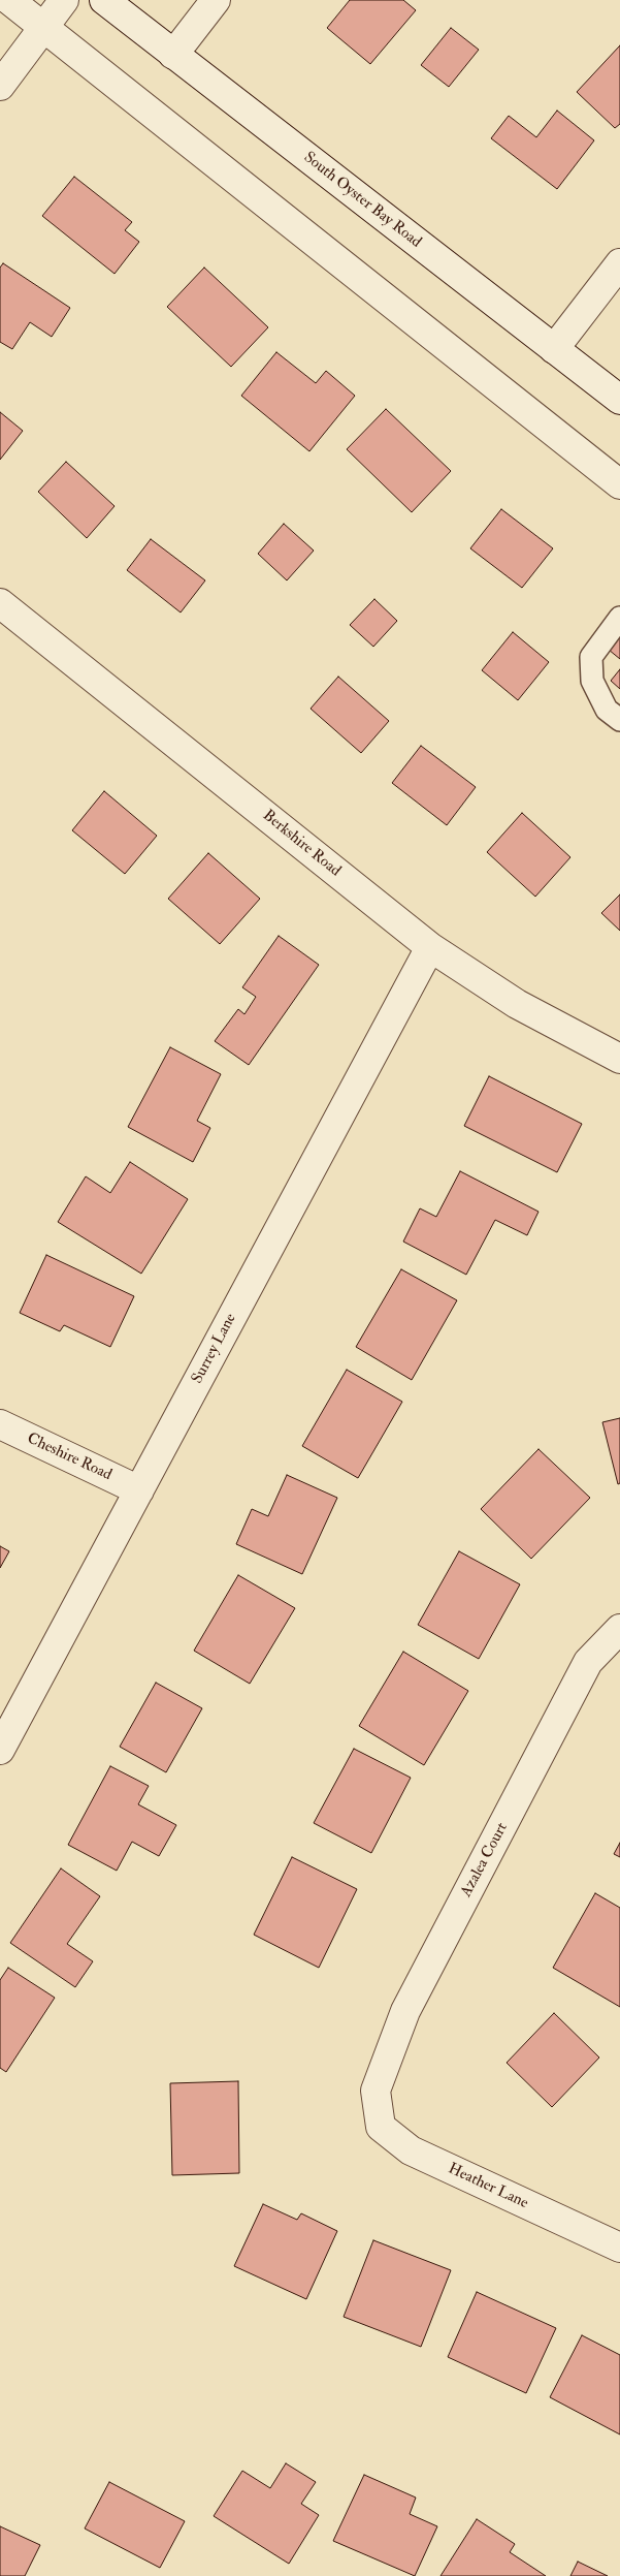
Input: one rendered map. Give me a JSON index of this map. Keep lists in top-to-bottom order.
{
  "streets": {
    "street": [
      "South Oyster Bay Road",
      "Berkshire Road",
      "Surrey Lane",
      "Cheshire Road",
      "Azalea Court",
      "Heather Lane"
    ]
  },
  "crossings": [
    ["Berkshire Road", "Surrey Lane"],
    ["Surrey Lane", "Cheshire Road"],
    ["Azalea Court", "Heather Lane"]
  ]
}
